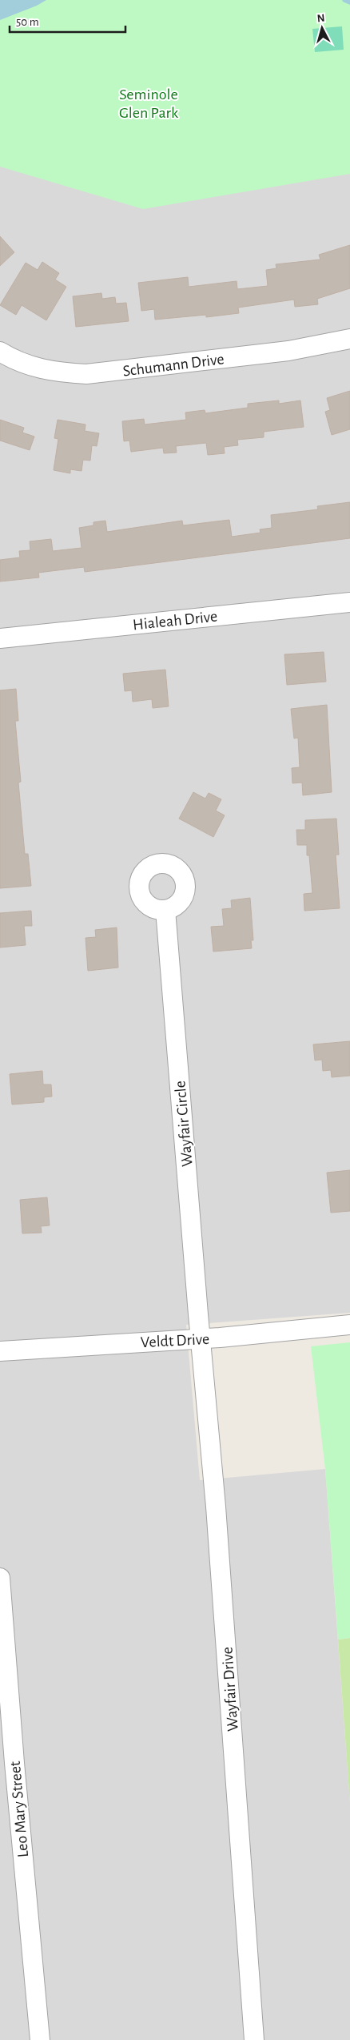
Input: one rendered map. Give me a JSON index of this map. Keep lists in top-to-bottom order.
{
  "streets": {
    "street": [
      "Schumann Drive",
      "Hialeah Drive",
      "Wayfair Circle",
      "Veldt Drive",
      "Wayfair Drive",
      "Leo Mary Street"
    ]
  },
  "crossings": [
    ["Wayfair Circle", "Veldt Drive"],
    ["Wayfair Circle", "Wayfair Drive"],
    ["Veldt Drive", "Wayfair Drive"]
  ],
  "parks": ["Seminole Glen Park"],
  "scale_bar": "50 m",
  "north": "top"
}
